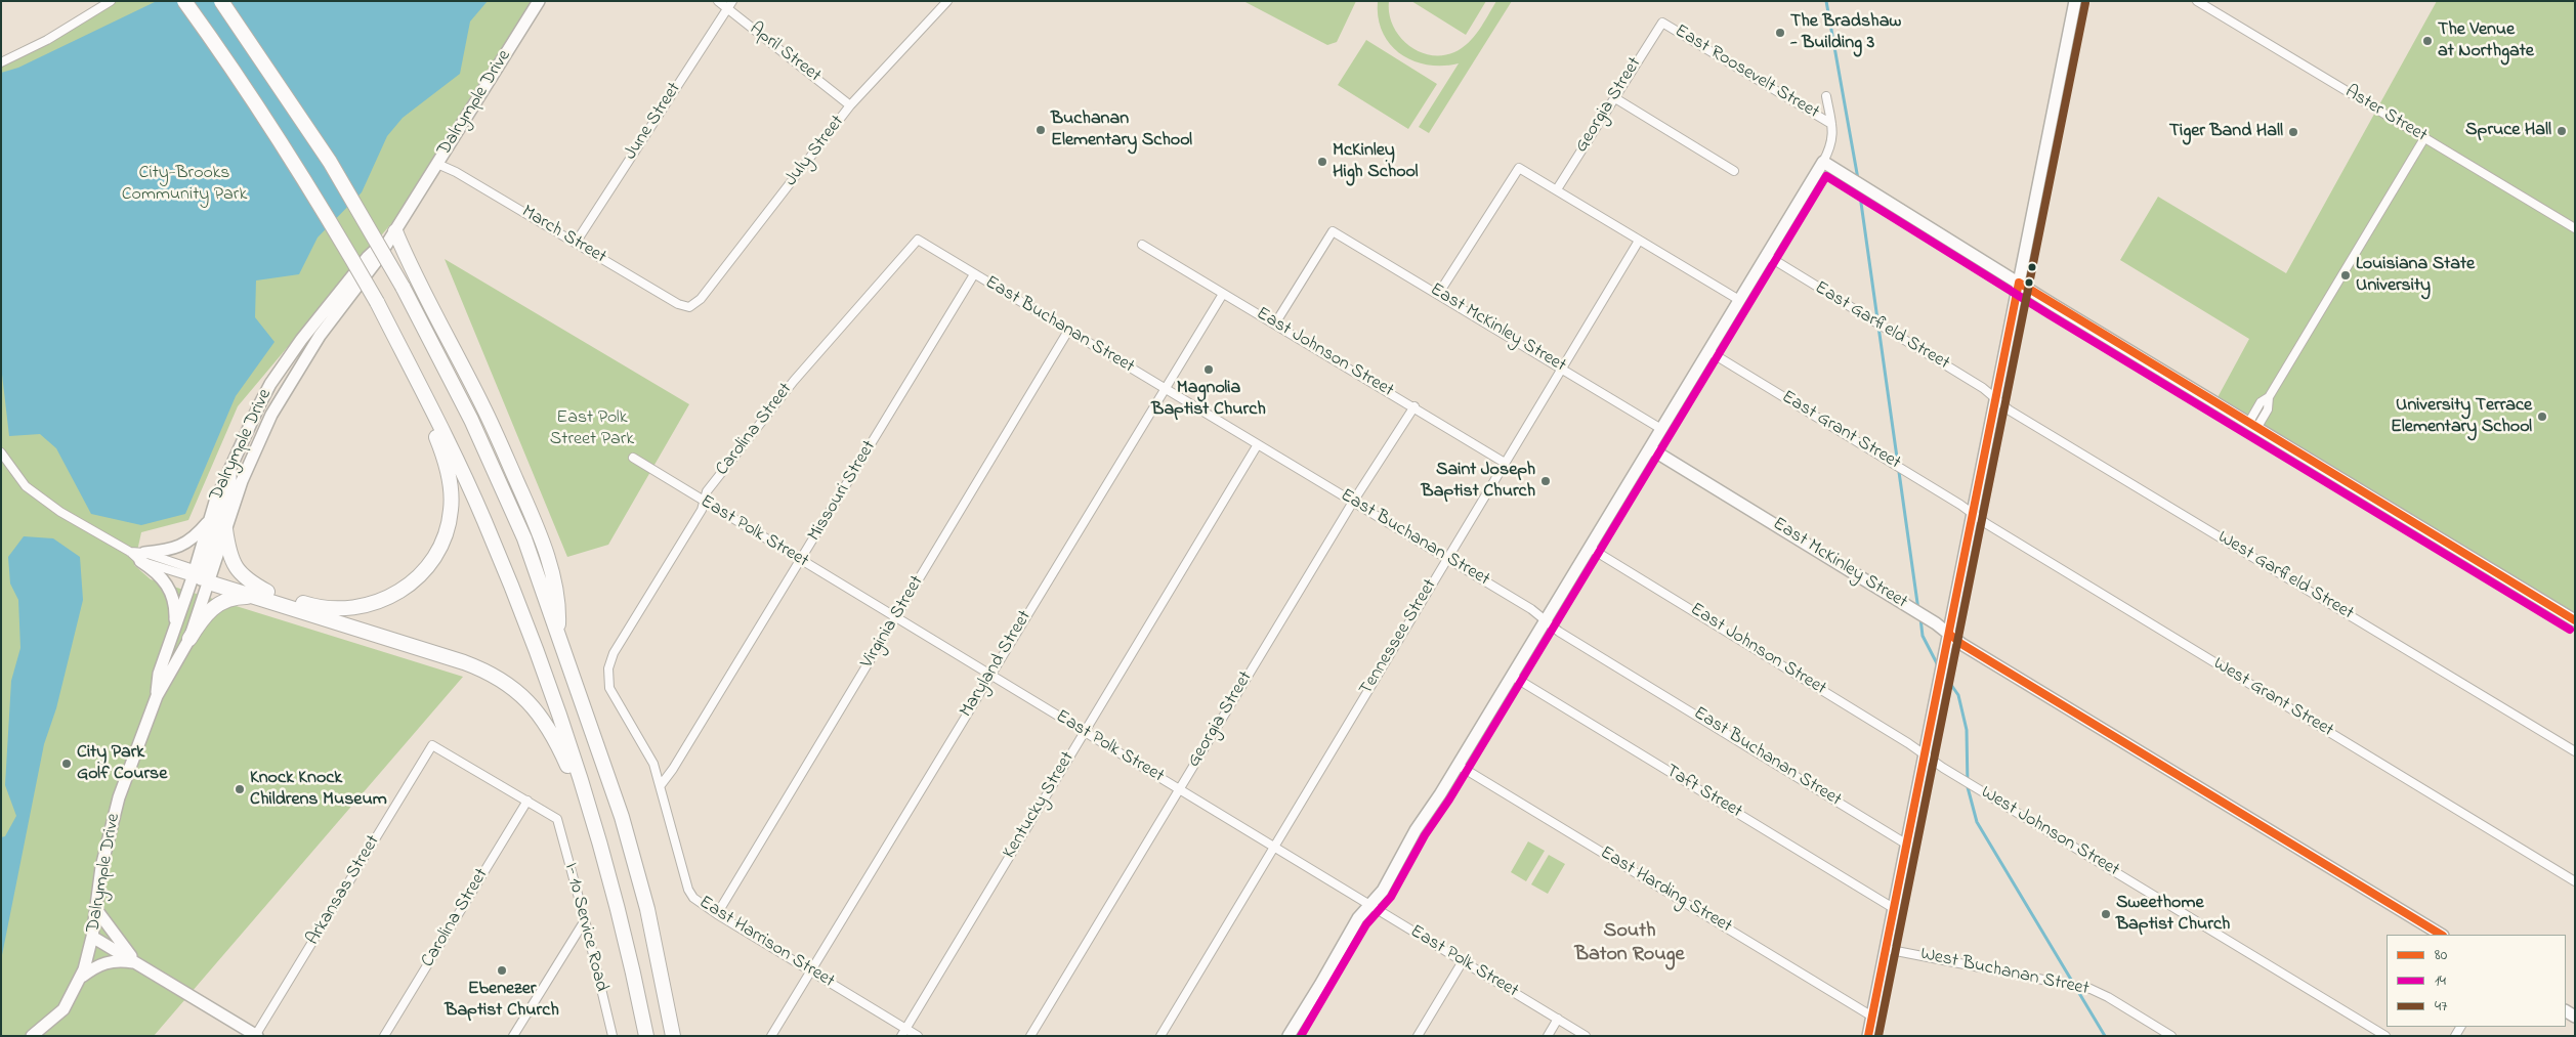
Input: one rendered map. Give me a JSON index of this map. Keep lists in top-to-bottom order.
{
  "streets": {
    "street": [
      "April Street",
      "East Roosevelt Street",
      "Dalrymple Drive",
      "Georgia Street",
      "Aster Street",
      "June Street",
      "July Street",
      "March Street",
      "East Buchanan Street",
      "East Garfield Street",
      "East McKinley Street",
      "East Johnson Street",
      "Carolina Street",
      "East Grant Street",
      "Missouri Street",
      "East Polk Street",
      "West Garfield Street",
      "Virginia Street",
      "Tennessee Street",
      "Maryland Street",
      "West Grant Street",
      "Taft Street",
      "Kentucky Street",
      "West Johnson Street",
      "Arkansas Street",
      "East Harding Street",
      "I- 10 Service Road",
      "East Harrison Street",
      "West Buchanan Street"
    ]
  },
  "crossings": [
    ["April Street", "June Street"],
    ["April Street", "July Street"],
    ["East Roosevelt Street", "Georgia Street"],
    ["Dalrymple Drive", "March Street"],
    ["Georgia Street", "East Buchanan Street"],
    ["Georgia Street", "East Johnson Street"],
    ["Georgia Street", "East Polk Street"],
    ["June Street", "March Street"],
    ["July Street", "March Street"],
    ["East Buchanan Street", "Carolina Street"],
    ["East Buchanan Street", "Missouri Street"],
    ["East Buchanan Street", "Virginia Street"],
    ["East Buchanan Street", "Tennessee Street"],
    ["East Buchanan Street", "Maryland Street"],
    ["East Buchanan Street", "Kentucky Street"],
    ["East Garfield Street", "West Garfield Street"],
    ["East McKinley Street", "East Johnson Street"],
    ["East McKinley Street", "Tennessee Street"],
    ["East Johnson Street", "Tennessee Street"],
    ["East Johnson Street", "Maryland Street"],
    ["East Johnson Street", "West Johnson Street"],
    ["Carolina Street", "East Polk Street"],
    ["Carolina Street", "Arkansas Street"],
    ["Carolina Street", "I- 10 Service Road"],
    ["Carolina Street", "East Harrison Street"],
    ["East Grant Street", "West Grant Street"],
    ["Missouri Street", "East Polk Street"],
    ["Missouri Street", "East Harrison Street"],
    ["East Polk Street", "Virginia Street"],
    ["East Polk Street", "Tennessee Street"],
    ["East Polk Street", "Maryland Street"],
    ["East Polk Street", "Kentucky Street"],
    ["Virginia Street", "East Harrison Street"],
    ["Maryland Street", "East Harrison Street"],
    ["Kentucky Street", "East Harrison Street"],
    ["Arkansas Street", "I- 10 Service Road"]
  ],
  "districts": ["South Baton Rouge"],
  "parks": ["City-Brooks Community Park", "East Polk Street Park"],
  "places": [
    "The Bradshaw - Building 3",
    "The Venue at Northgate",
    "Buchanan Elementary School",
    "Spruce Hall",
    "Tiger Band Hall",
    "McKinley High School",
    "Louisiana State University",
    "Magnolia Baptist Church",
    "University Terrace Elementary School",
    "Saint Joseph Baptist Church",
    "City Park Golf Course",
    "Knock Knock Childrens Museum",
    "Sweethome Baptist Church",
    "Ebenezer Baptist Church"
  ],
  "lines": ["transit line 47", "transit line 14", "transit line 80"],
  "legend": ["80", "14", "47"]
}
